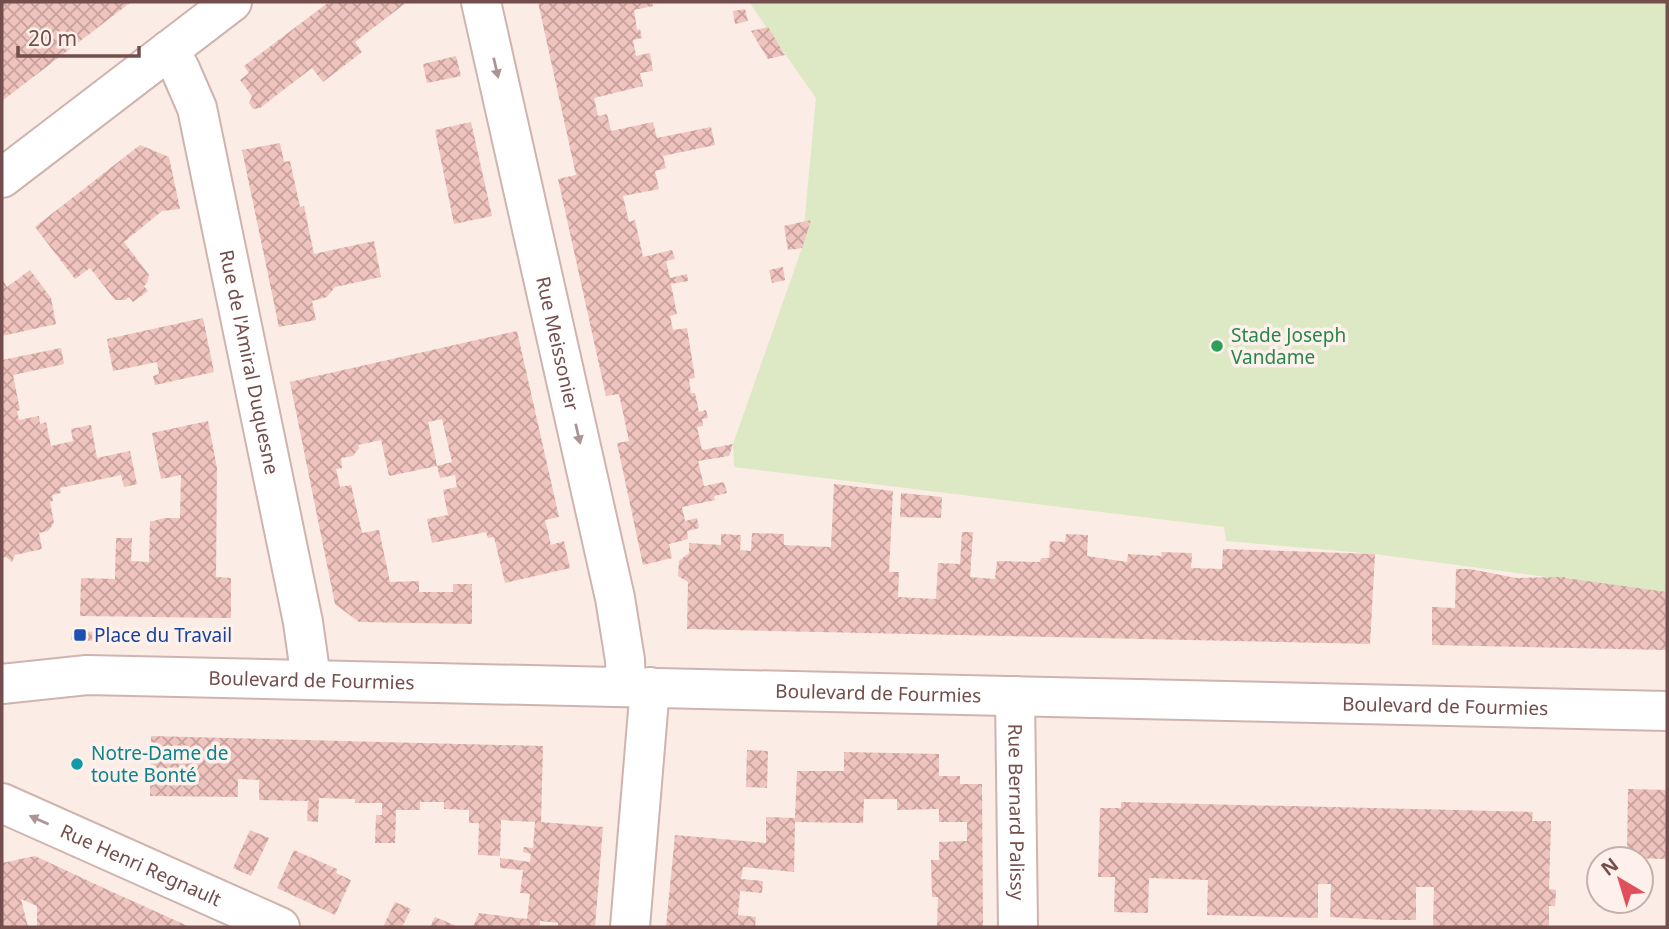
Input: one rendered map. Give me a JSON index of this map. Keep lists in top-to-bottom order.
{
  "streets": {
    "street": [
      "Rue Meissonier",
      "Rue de l'Amiral Duquesne",
      "Boulevard de Fourmies",
      "Rue Bernard Palissy",
      "Rue Henri Regnault"
    ]
  },
  "crossings": [
    ["Rue Meissonier", "Boulevard de Fourmies"],
    ["Rue de l'Amiral Duquesne", "Boulevard de Fourmies"],
    ["Boulevard de Fourmies", "Rue Bernard Palissy"]
  ],
  "one_way": ["Rue Meissonier", "Rue Henri Regnault"],
  "places": {
    "other": ["Stade Joseph Vandame", "Notre-Dame de toute Bonté"],
    "transit": ["Place du Travail"]
  },
  "scale_bar": "20 m",
  "north": "top left"
}
